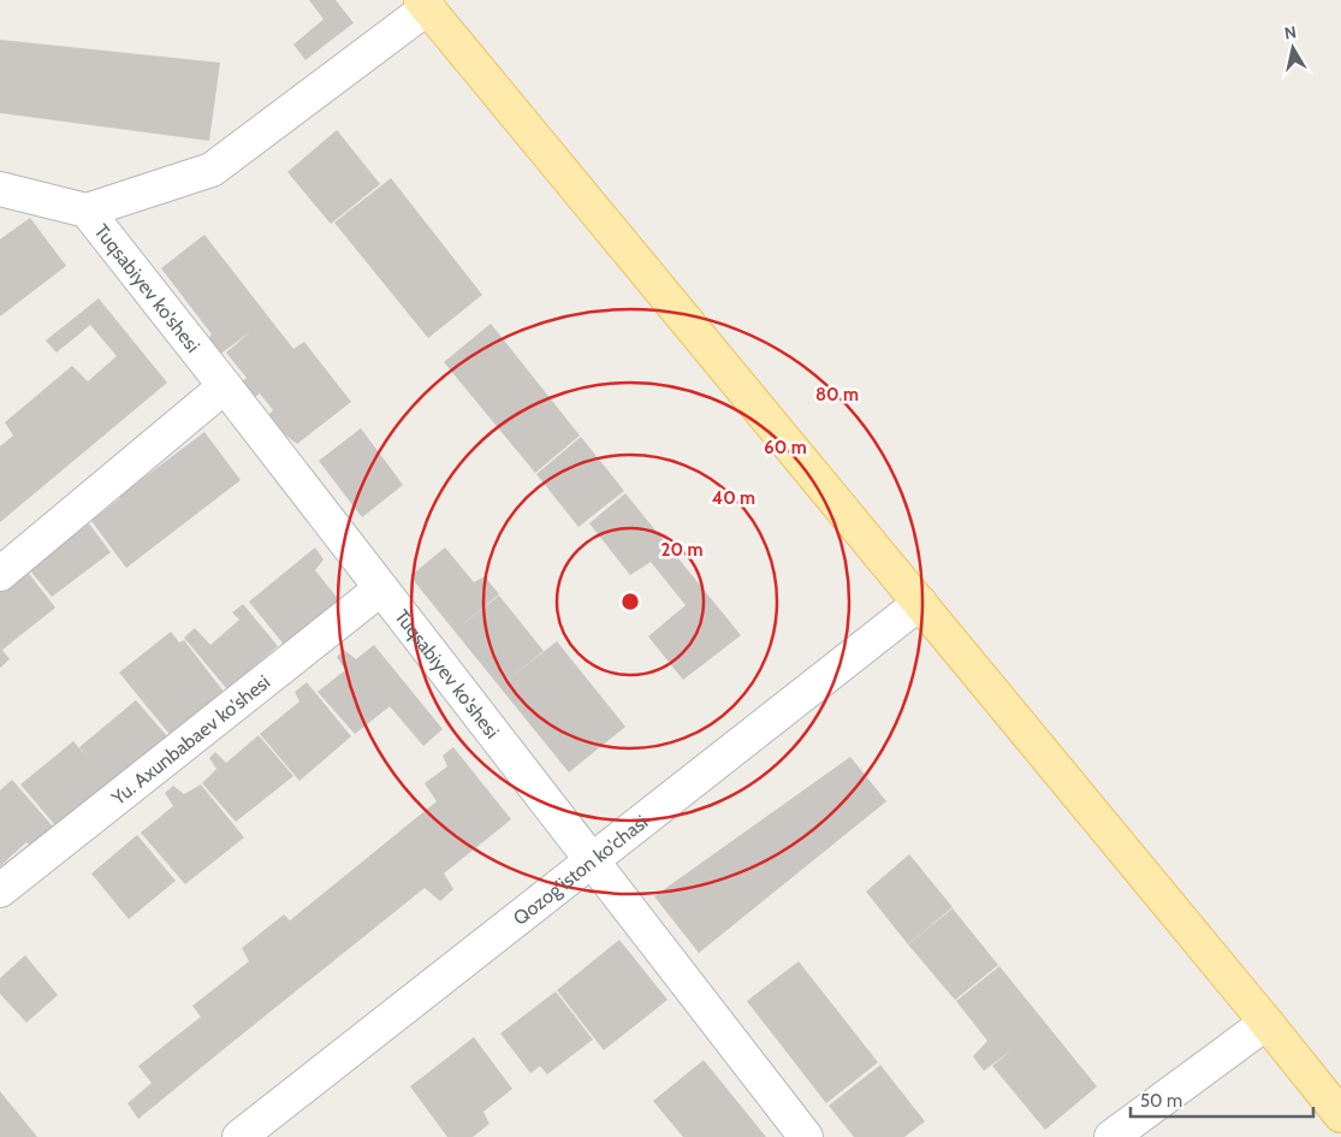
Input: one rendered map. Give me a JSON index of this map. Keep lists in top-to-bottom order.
{
  "streets": {
    "street": ["Tuqsabiyev ko'shesi", "Yu. Axunbabaev ko'shesi", "Qozog'iston ko'chasi"]
  },
  "crossings": [
    ["Tuqsabiyev ko'shesi", "Yu. Axunbabaev ko'shesi"],
    ["Tuqsabiyev ko'shesi", "Qozog'iston ko'chasi"]
  ],
  "scale_bar": "50 m",
  "north": "top",
  "rings": [
    "80 m",
    "60 m",
    "40 m",
    "20 m"
  ]
}
